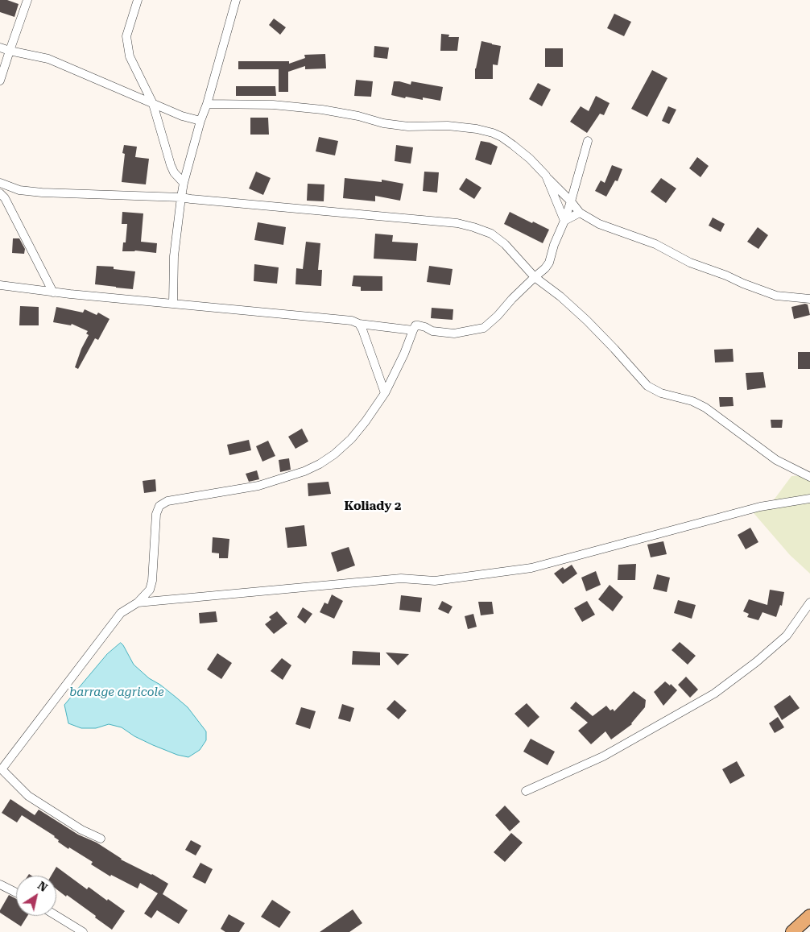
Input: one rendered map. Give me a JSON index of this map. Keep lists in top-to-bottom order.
{
  "districts": ["Koliady 2"],
  "water": ["barrage agricole"],
  "north": "top right"
}
